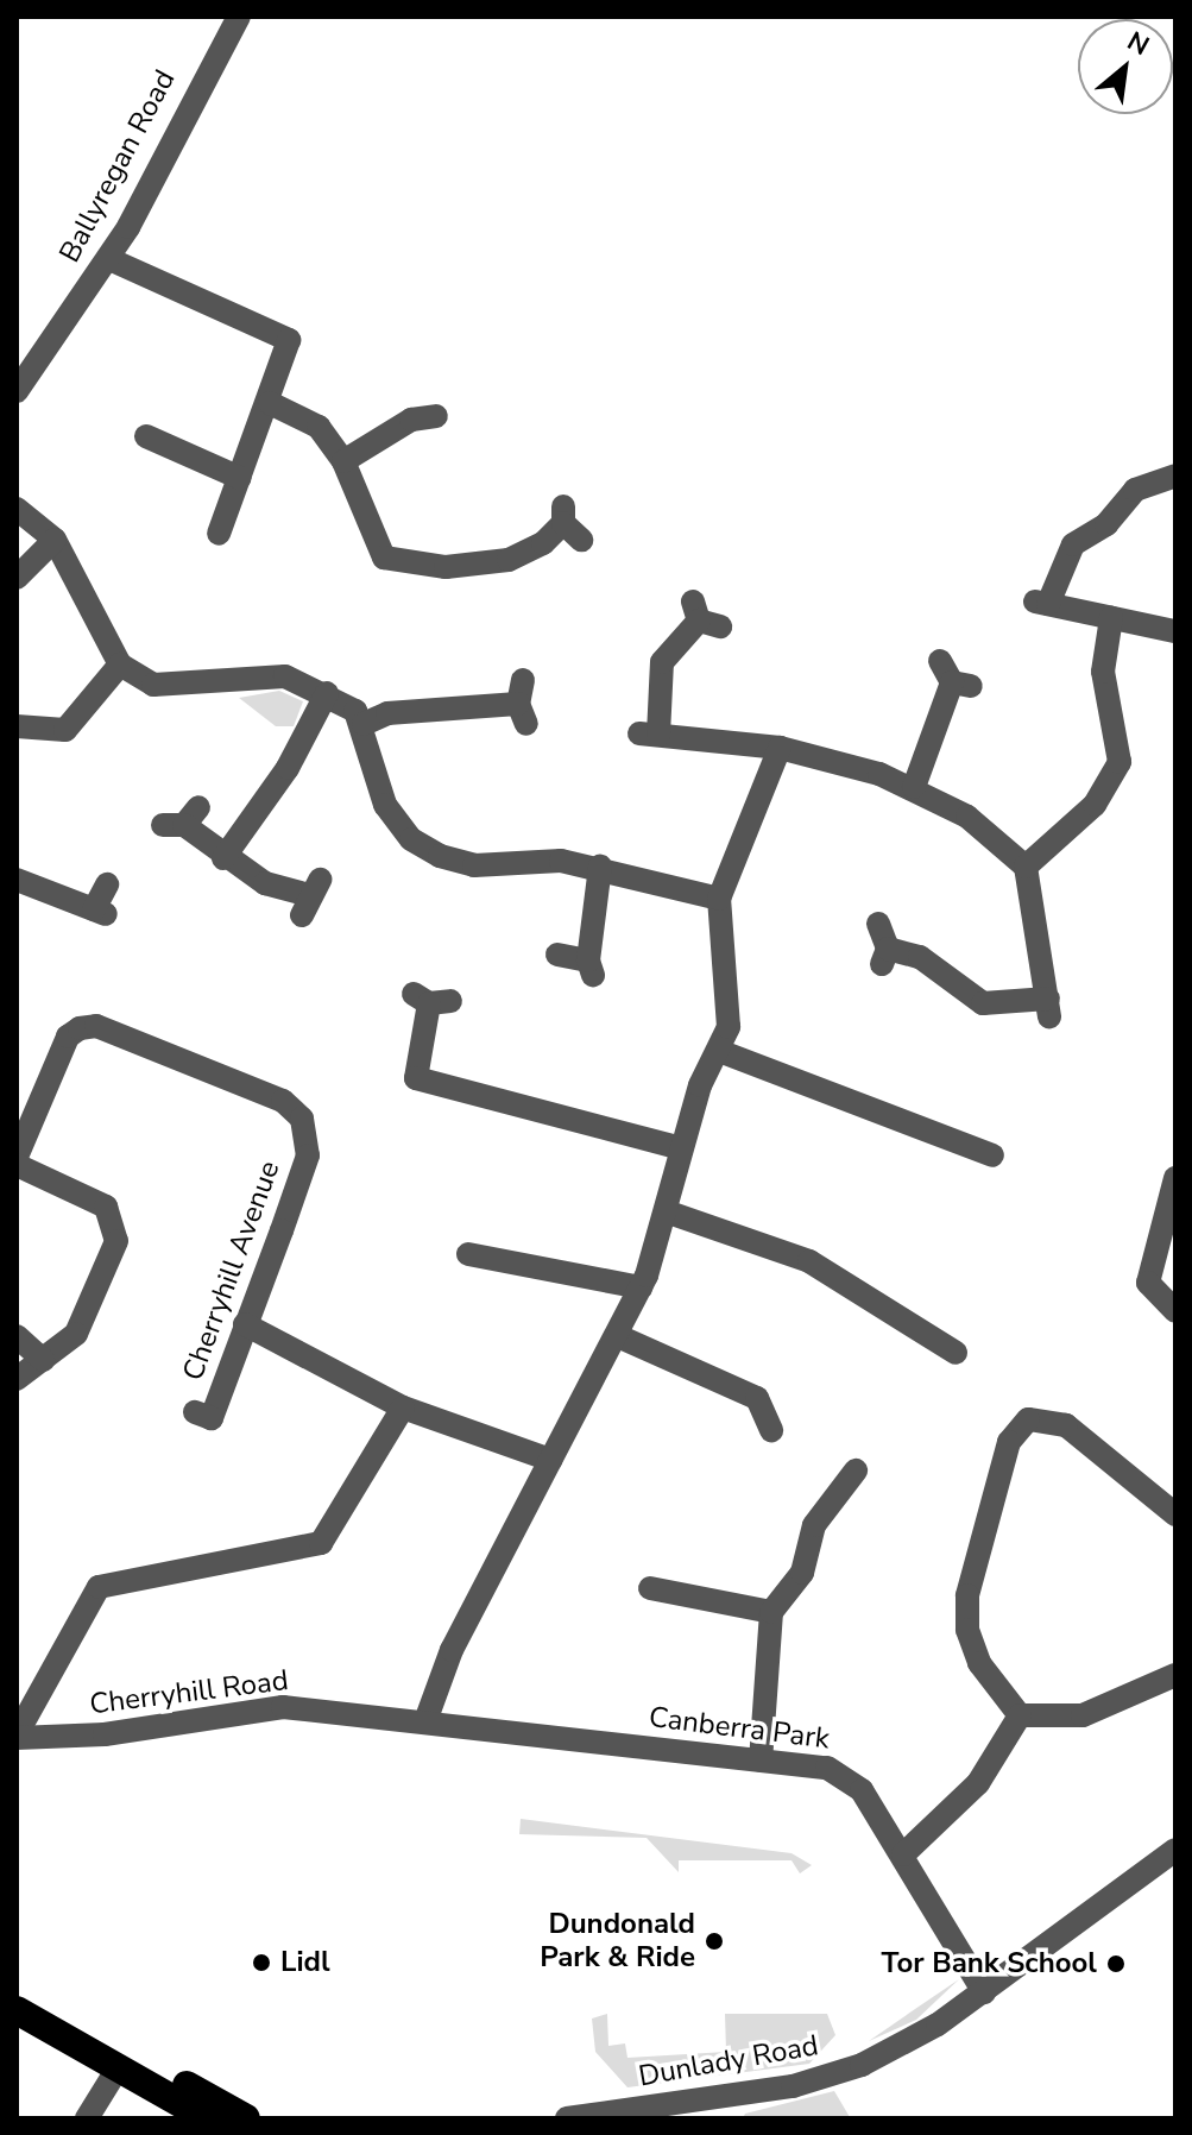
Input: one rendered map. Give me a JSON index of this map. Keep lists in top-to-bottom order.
{
  "streets": {
    "street": [
      "Ballyregan Road",
      "Cherryhill Avenue",
      "Cherryhill Road",
      "Canberra Park",
      "Dunlady Road"
    ]
  },
  "crossings": [
    ["Cherryhill Road", "Canberra Park"],
    ["Canberra Park", "Dunlady Road"]
  ],
  "places": ["Dundonald Park & Ride", "Lidl", "Tor Bank School"],
  "north": "top right"
}
